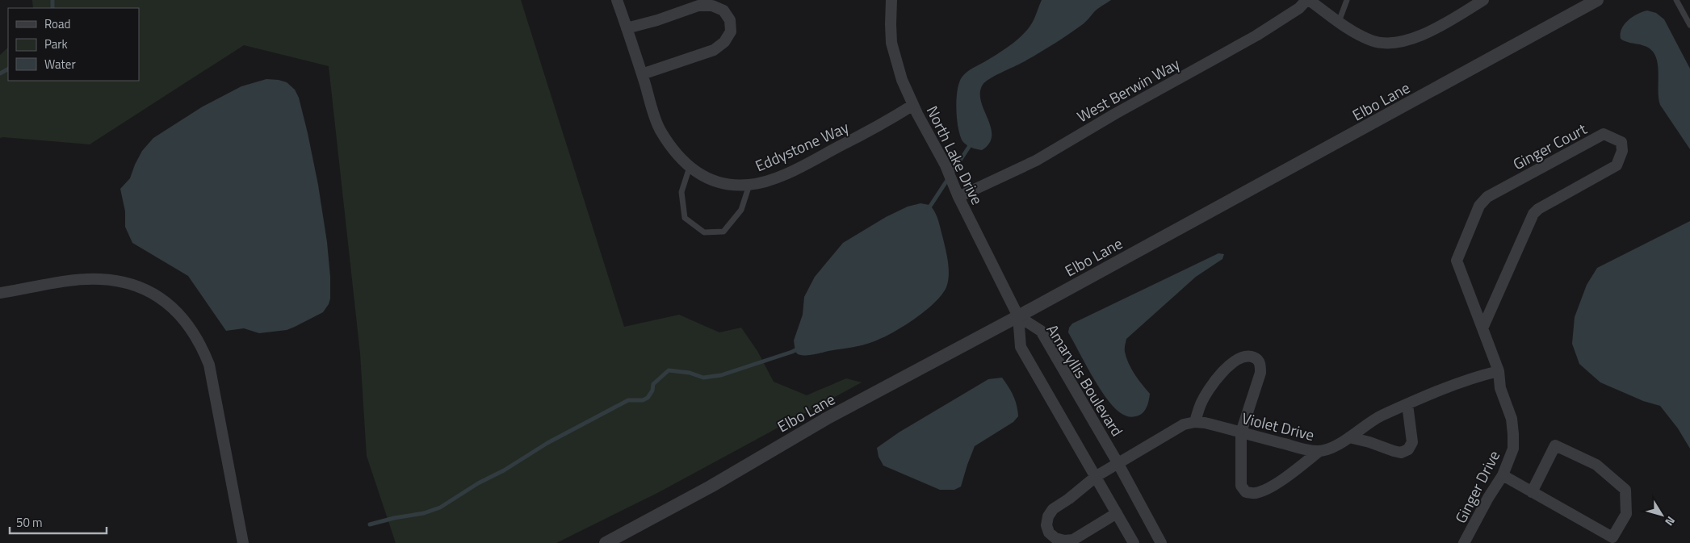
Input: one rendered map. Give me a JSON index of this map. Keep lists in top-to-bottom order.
{
  "streets": {
    "street": [
      "West Berwin Way",
      "Elbo Lane",
      "Eddystone Way",
      "Ginger Court",
      "North Lake Drive",
      "Amaryllis Boulevard",
      "Violet Drive",
      "Ginger Drive"
    ]
  },
  "crossings": [
    ["West Berwin Way", "North Lake Drive"],
    ["Elbo Lane", "North Lake Drive"],
    ["Elbo Lane", "Amaryllis Boulevard"],
    ["Eddystone Way", "North Lake Drive"],
    ["Ginger Court", "Violet Drive"],
    ["Ginger Court", "Ginger Drive"],
    ["North Lake Drive", "Amaryllis Boulevard"],
    ["Violet Drive", "Ginger Drive"]
  ],
  "legend": ["Road", "Park", "Water"],
  "scale_bar": "50 m",
  "north": "bottom right"
}
